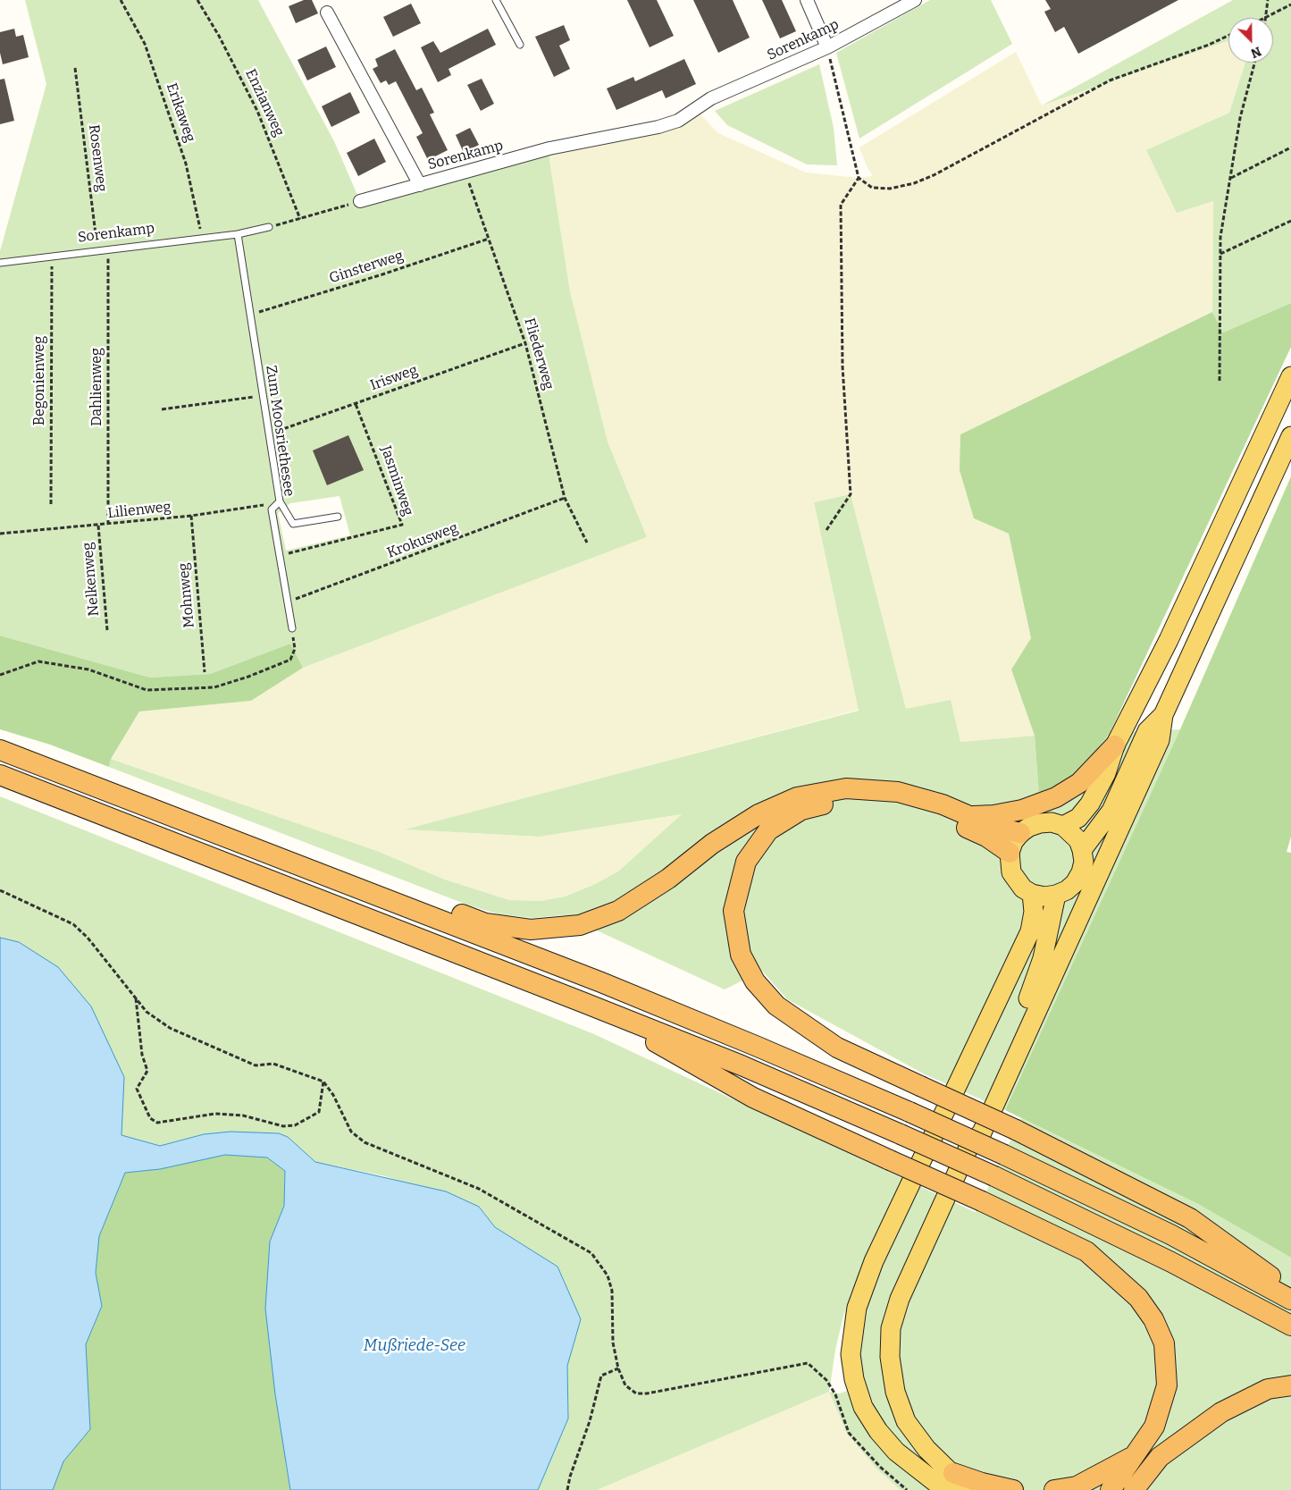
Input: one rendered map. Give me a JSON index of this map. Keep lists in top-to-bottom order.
{
  "streets": {
    "street": ["Sorenkamp"],
    "lane": ["Zum Moosriethesee"],
    "path": [
      "Enzianweg",
      "Erikaweg",
      "Rosenweg",
      "Ginsterweg",
      "Fliederweg",
      "Irisweg",
      "Begonienweg",
      "Dahlienweg",
      "Jasminweg",
      "Lilienweg",
      "Krokusweg",
      "Nelkenweg",
      "Mohnweg"
    ]
  },
  "crossings": [
    ["Sorenkamp", "Erikaweg"],
    ["Sorenkamp", "Rosenweg"],
    ["Sorenkamp", "Fliederweg"],
    ["Sorenkamp", "Begonienweg"],
    ["Sorenkamp", "Dahlienweg"],
    ["Sorenkamp", "Zum Moosriethesee"],
    ["Ginsterweg", "Fliederweg"],
    ["Ginsterweg", "Zum Moosriethesee"],
    ["Fliederweg", "Irisweg"],
    ["Fliederweg", "Krokusweg"],
    ["Irisweg", "Zum Moosriethesee"],
    ["Irisweg", "Jasminweg"],
    ["Dahlienweg", "Lilienweg"],
    ["Zum Moosriethesee", "Jasminweg"],
    ["Zum Moosriethesee", "Lilienweg"],
    ["Zum Moosriethesee", "Krokusweg"],
    ["Lilienweg", "Nelkenweg"],
    ["Lilienweg", "Mohnweg"]
  ],
  "water": ["Mußriede-See"],
  "north": "bottom right"
}
